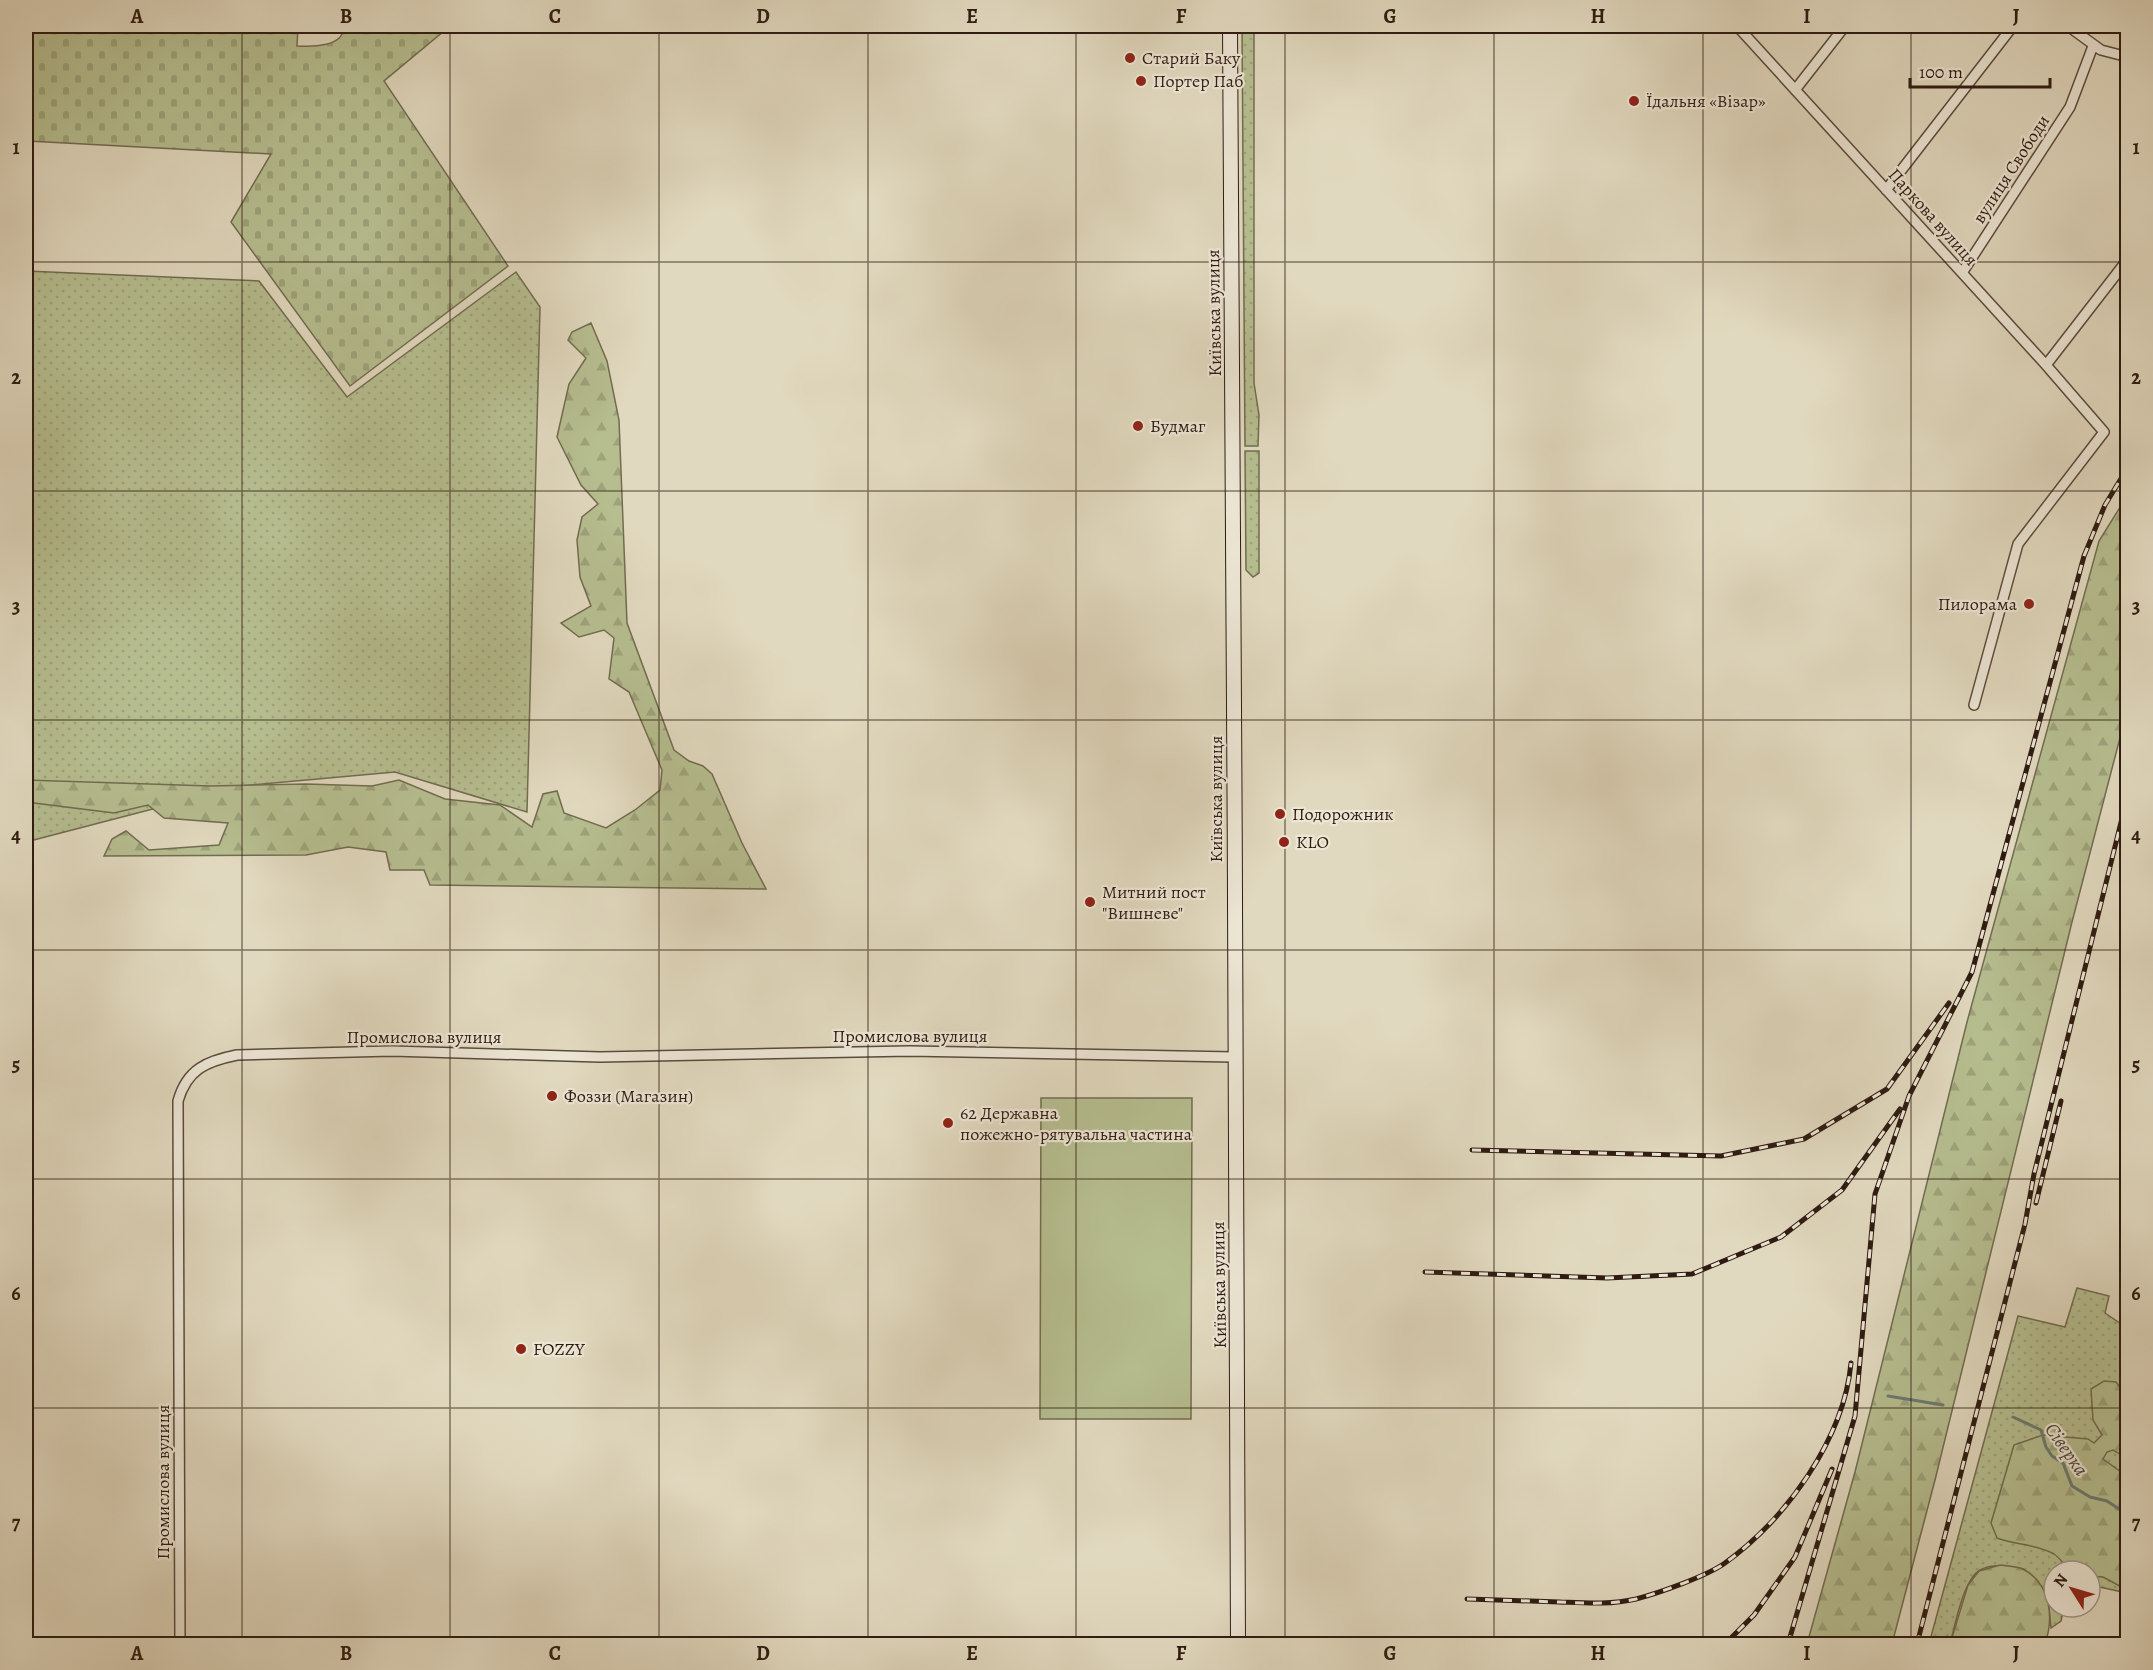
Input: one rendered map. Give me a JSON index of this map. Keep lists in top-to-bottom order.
{
  "streets": {
    "main road": ["Київська вулиця"],
    "street": ["вулиця Свободи", "Паркова вулиця", "Промислова вулиця"]
  },
  "crossings": [
    ["вулиця Свободи", "Паркова вулиця"],
    ["Київська вулиця", "Промислова вулиця"]
  ],
  "water": ["Сіверка"],
  "places": [
    "Старий Баку",
    "Портер Паб",
    "Їдальня «Візар»",
    "Будмаг",
    "Пилорама",
    "Подорожник",
    "KLO",
    "Митний пост \"Вишневе\"",
    "Фоззи (Магазин)",
    "62 Державна пожежно-рятувальна частина",
    "FOZZY"
  ],
  "scale_bar": "100 m",
  "north": "top left",
  "grid": {
    "columns": [
      "A",
      "B",
      "C",
      "D",
      "E",
      "F",
      "G",
      "H",
      "I",
      "J"
    ],
    "rows": [
      "1",
      "2",
      "3",
      "4",
      "5",
      "6",
      "7"
    ]
  }
}
